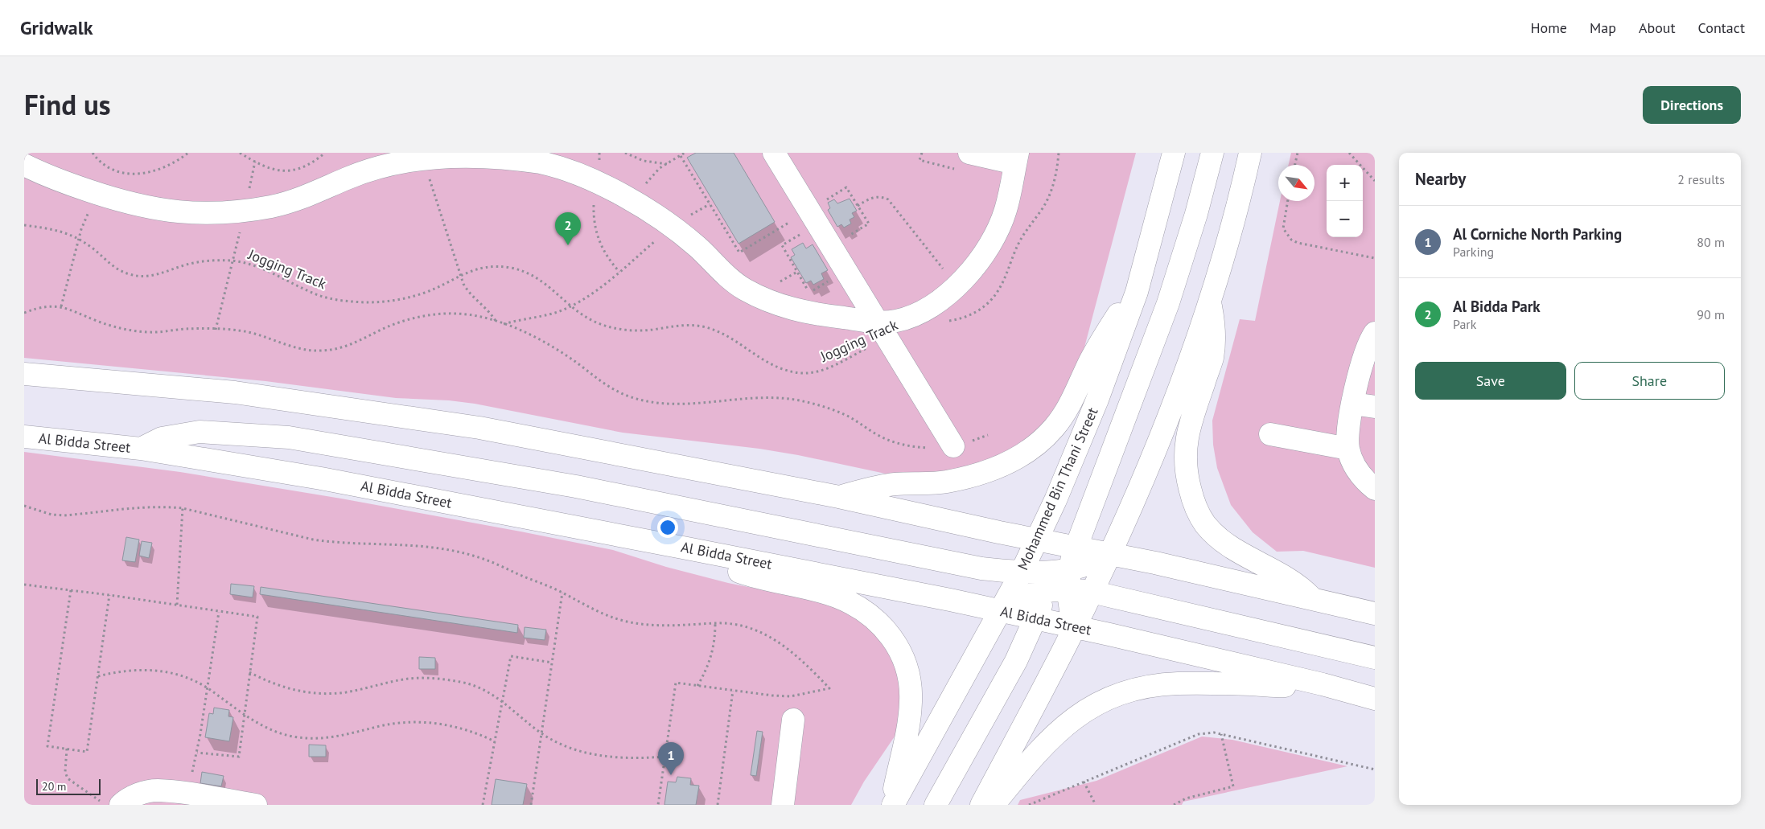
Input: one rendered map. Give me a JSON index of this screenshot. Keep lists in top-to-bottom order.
{
  "streets": {
    "main road": ["Al Bidda Street", "Mohammed Bin Thani Street"],
    "path": ["Jogging Track"]
  },
  "crossings": [
    ["Al Bidda Street", "Mohammed Bin Thani Street"]
  ],
  "scale_bar": "20 m",
  "north": "bottom right",
  "page": {
    "header": "Gridwalk",
    "nav": [
      "Home",
      "Map",
      "About",
      "Contact"
    ],
    "title": "Find us",
    "buttons": [
      "Directions",
      ["Save", "Share"]
    ],
    "heading": ["Nearby", "2 results"],
    "map_buttons": ["+", "−"],
    "list": [
      {
        "mark": "1",
        "name": "Al Corniche North Parking",
        "note": "Parking",
        "value": "80 m"
      },
      {
        "mark": "2",
        "name": "Al Bidda Park",
        "note": "Park",
        "value": "90 m"
      }
    ],
    "pins": ["2", "1"],
    "scale": "20 m"
  }
}
